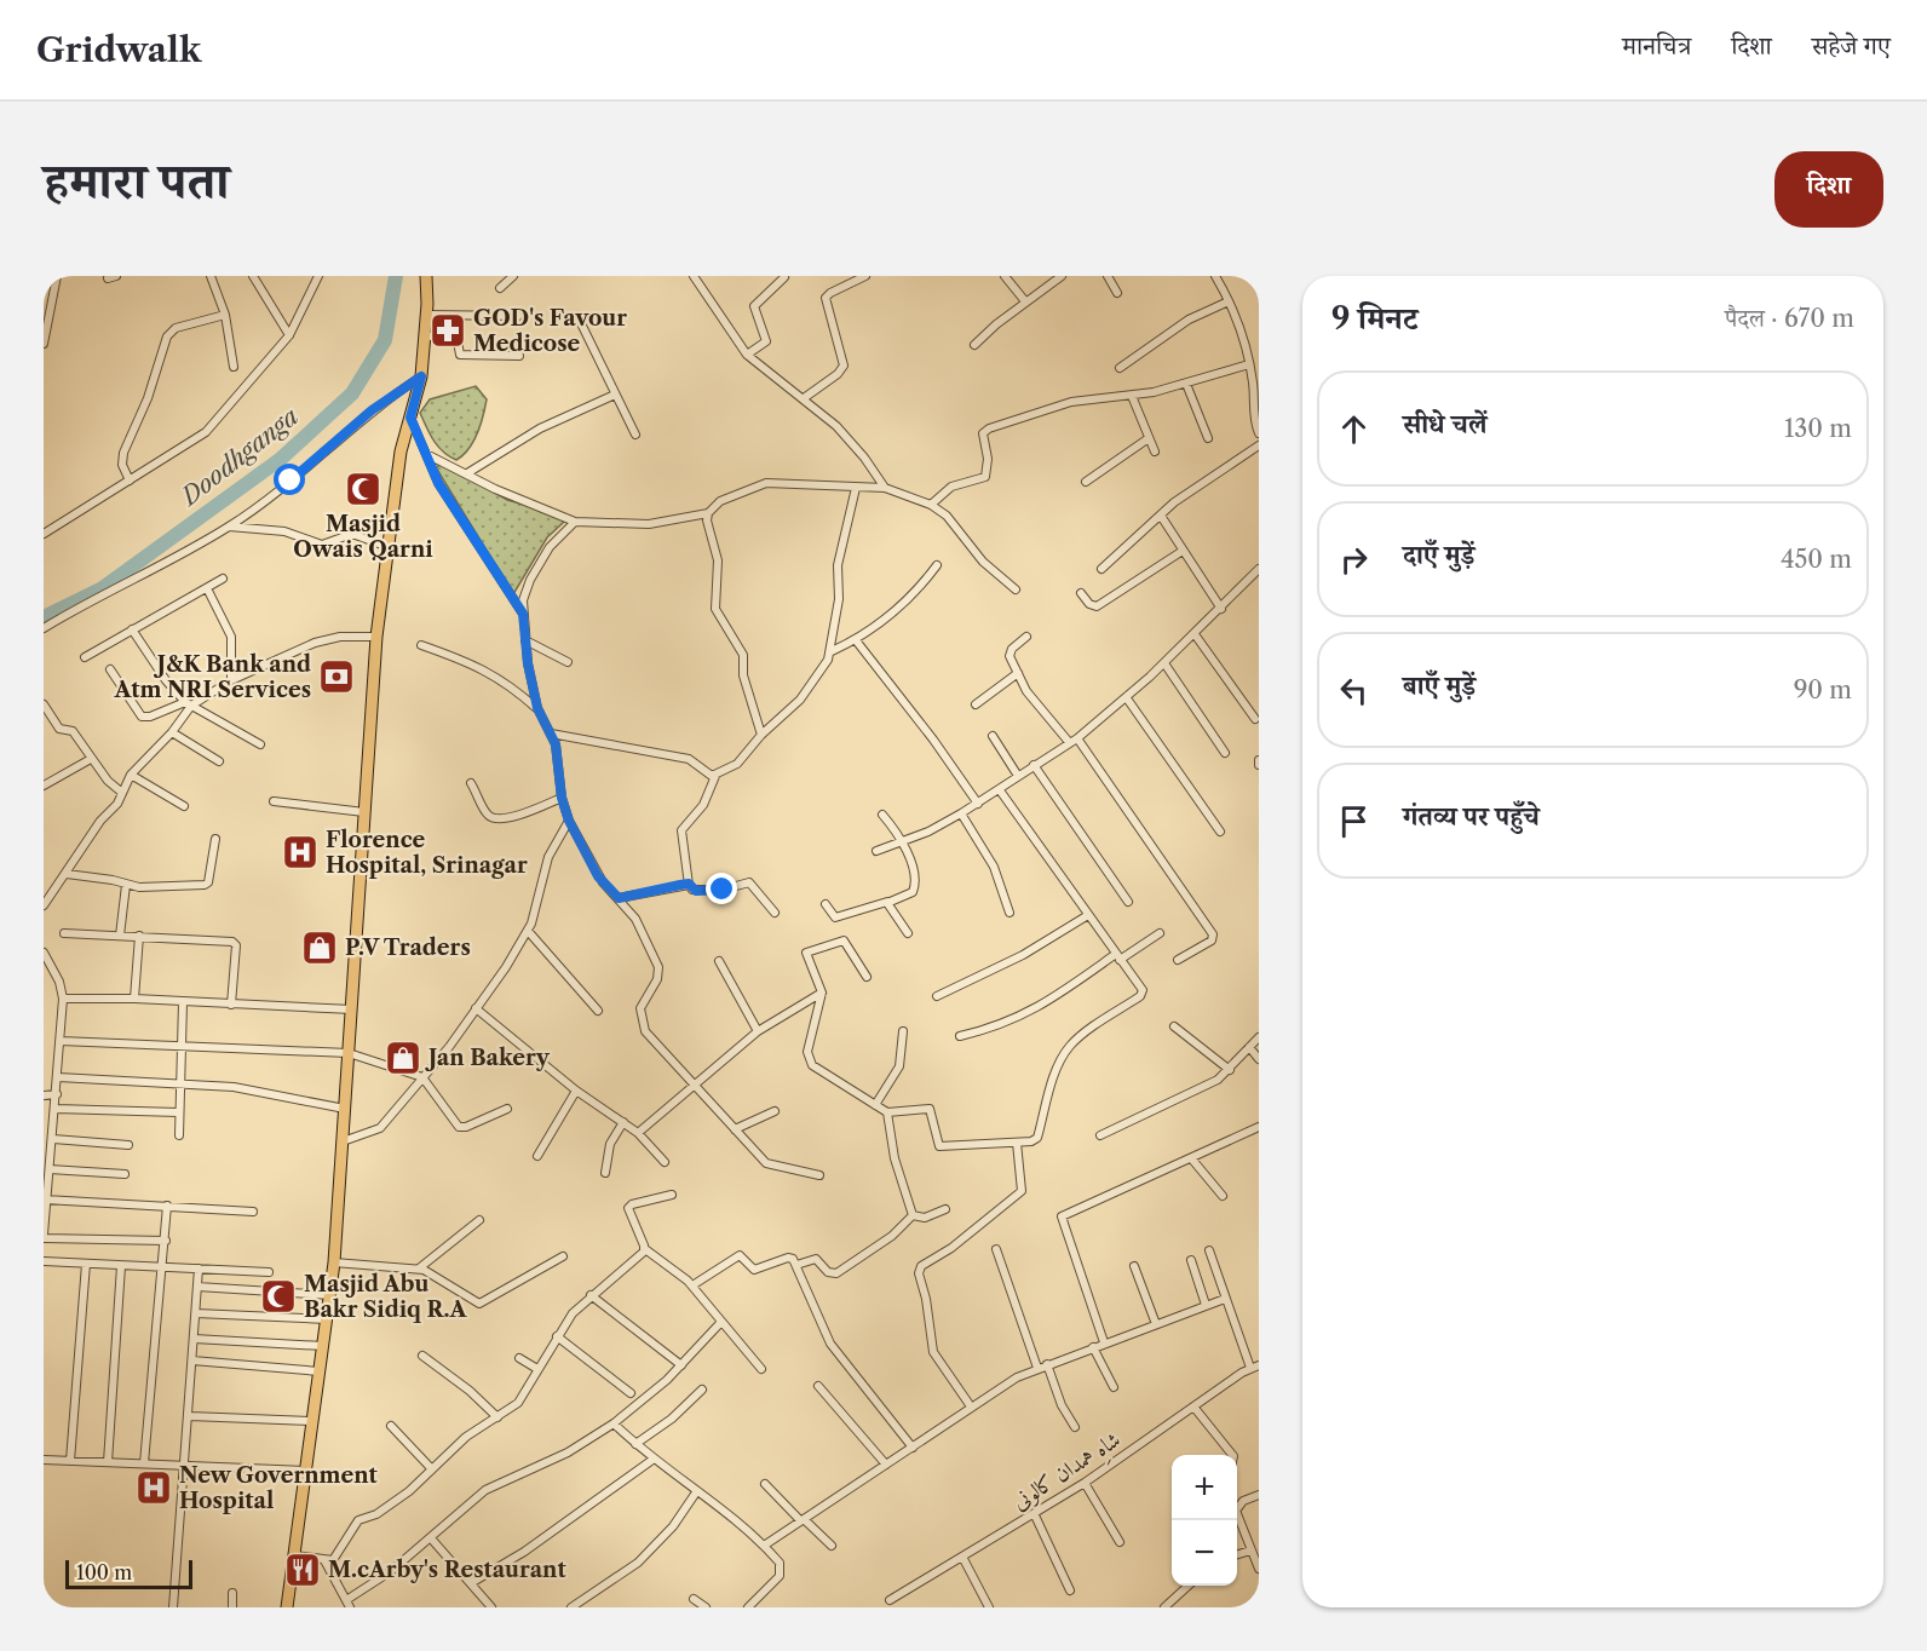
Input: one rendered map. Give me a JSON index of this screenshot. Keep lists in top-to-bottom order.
{
  "streets": {
    "street": ["شاہِ ہمدان کالونی"]
  },
  "water": ["Doodhganga"],
  "places": {
    "pharmacy": ["GOD's Favour Medicose"],
    "mosque": ["Masjid Owais Qarni", "Masjid Abu Bakr Sidiq R.A"],
    "bank": ["J&K Bank and Atm NRI Services"],
    "hospital": ["Florence Hospital, Srinagar", "New Government Hospital"],
    "shop": ["P.V Traders", "Jan Bakery"],
    "restaurant": ["M.cArby's Restaurant"]
  },
  "scale_bar": "100 m",
  "page": {
    "header": "Gridwalk",
    "nav": ["मानचित्र", "दिशा", "सहेजे गए"],
    "title": "हमारा पता",
    "buttons": "दिशा",
    "heading": ["9 मिनट", "पैदल · 670 m"],
    "list": [
      ["सीधे चलें", "130 m"],
      ["दाएँ मुड़ें", "450 m"],
      ["बाएँ मुड़ें", "90 m"],
      "गंतव्य पर पहुँचे"
    ],
    "map_buttons": ["+", "−"],
    "scale": "100 m"
  }
}
